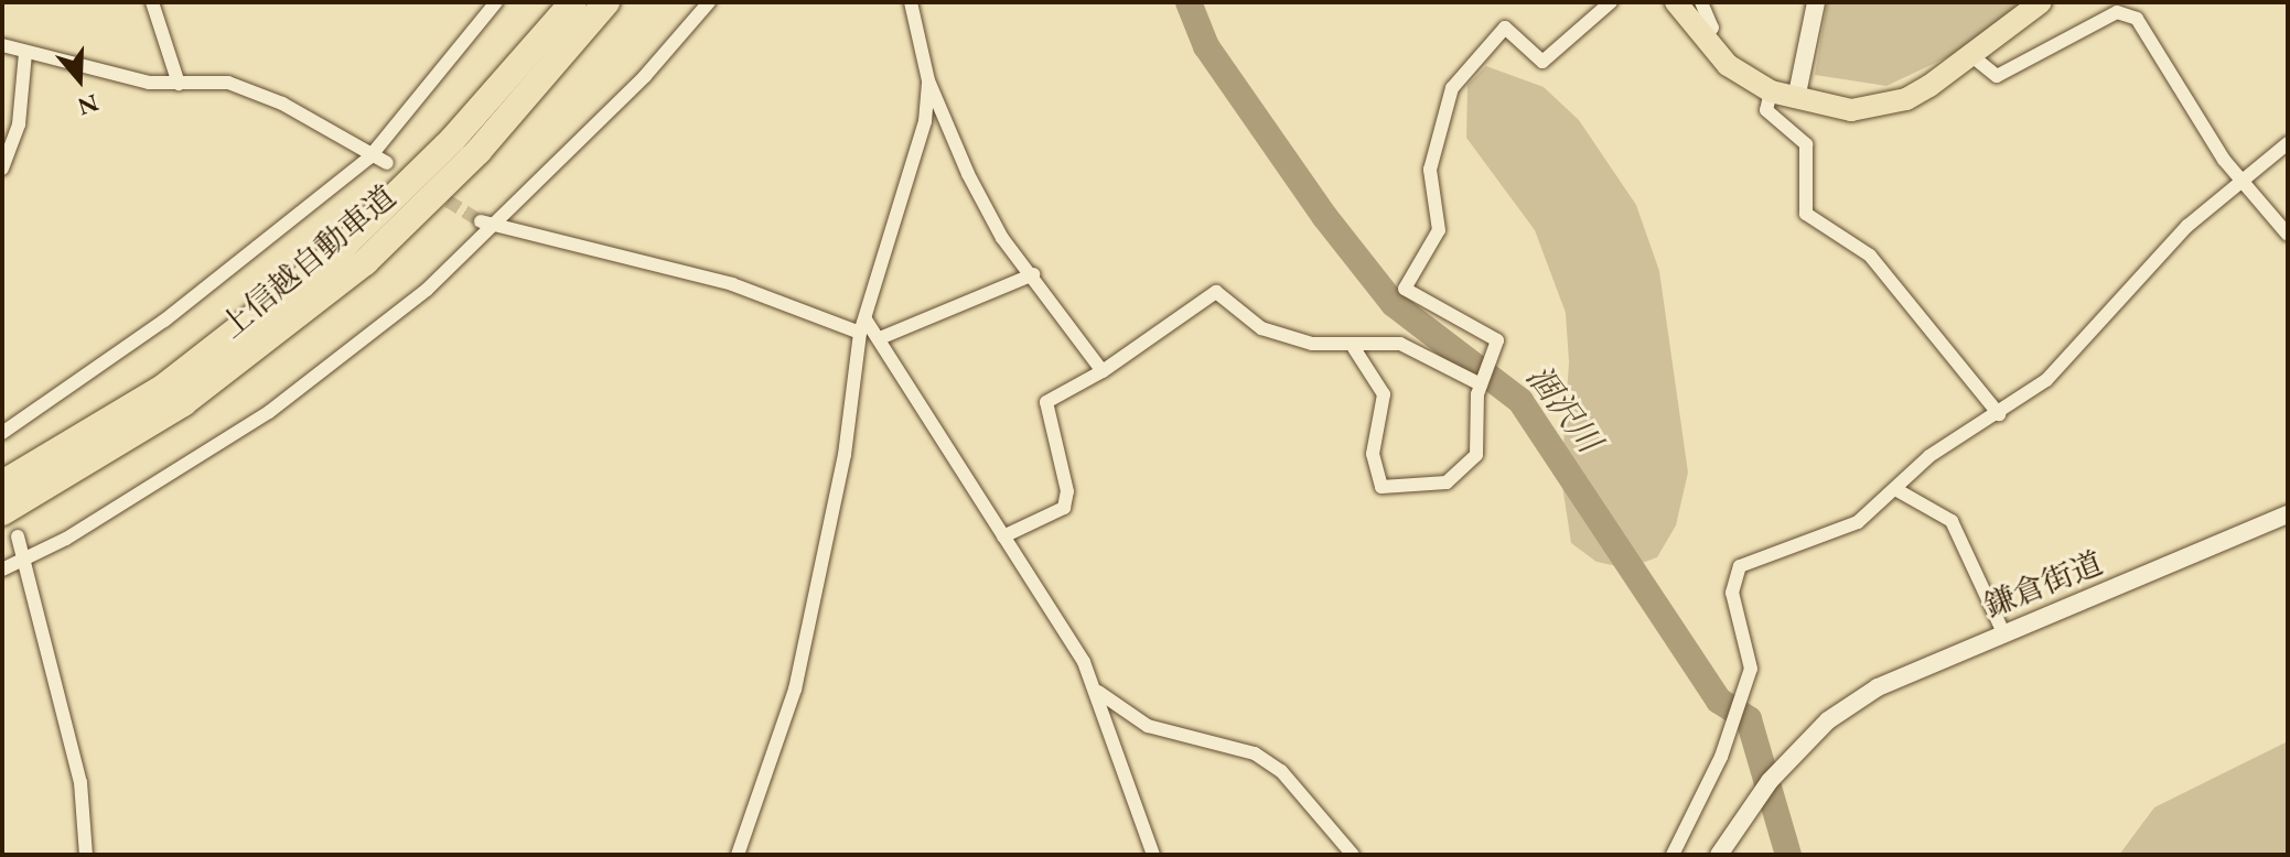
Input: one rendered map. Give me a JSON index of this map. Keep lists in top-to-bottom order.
{
  "streets": {
    "highway": ["上信越自動車道"],
    "street": ["鎌倉街道"]
  },
  "water": ["涸沢川"],
  "north": "bottom"
}
